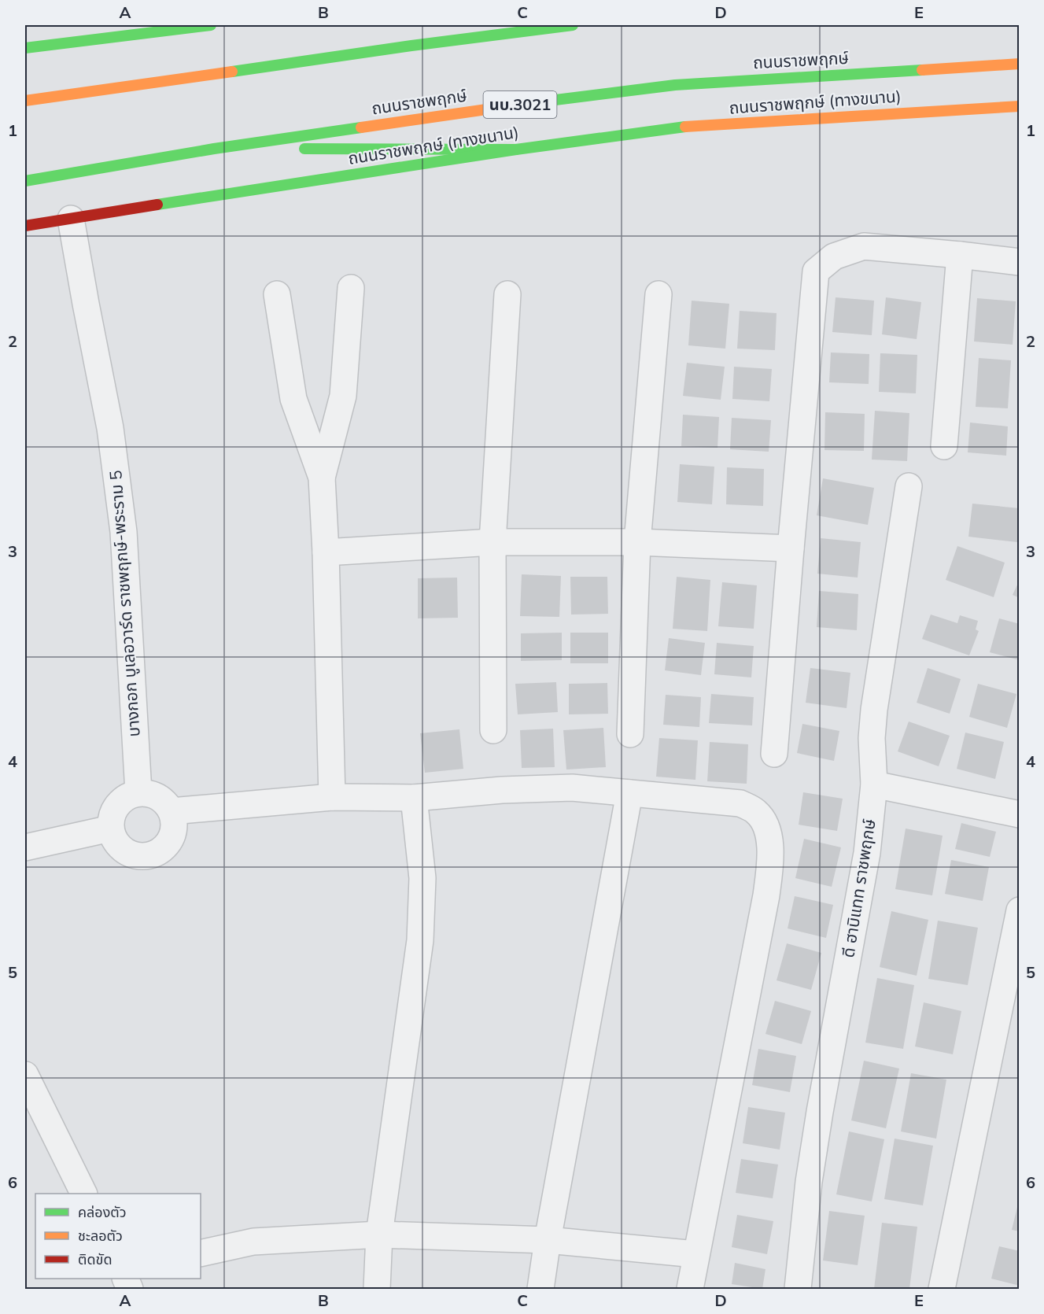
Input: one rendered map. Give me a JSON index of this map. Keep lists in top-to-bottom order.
{
  "streets": {
    "main road": ["ถนนราชพฤกษ์", "ถนนราชพฤกษ์ (ทางขนาน)", "นบ.3021"],
    "street": ["บางกอก บูเลอวาร์ด ราชพฤกษ์-พระราม 5", "ดี ฮาบิแทท ราชพฤกษ์"]
  },
  "crossings": [
    ["ถนนราชพฤกษ์ (ทางขนาน)", "บางกอก บูเลอวาร์ด ราชพฤกษ์-พระราม 5"]
  ],
  "legend": ["คล่องตัว", "ชะลอตัว", "ติดขัด"],
  "grid": {
    "columns": [
      "A",
      "B",
      "C",
      "D",
      "E"
    ],
    "rows": [
      "1",
      "2",
      "3",
      "4",
      "5",
      "6"
    ]
  }
}
